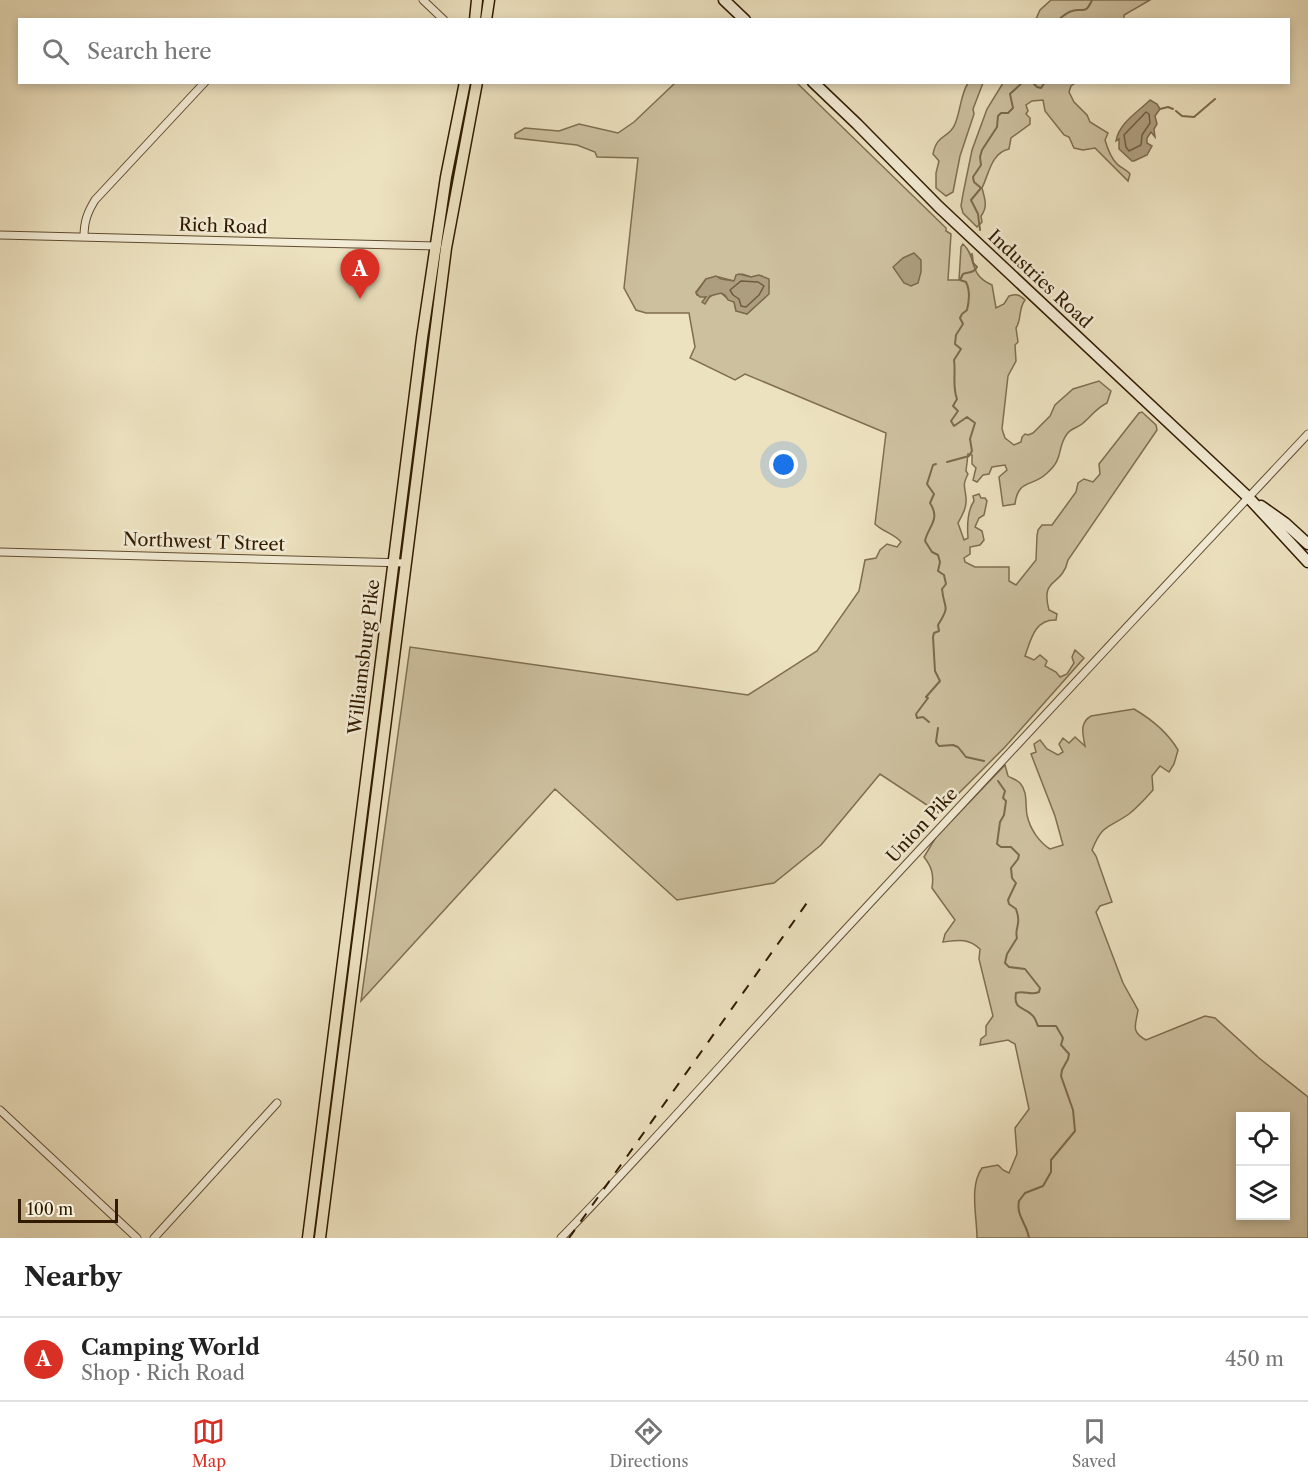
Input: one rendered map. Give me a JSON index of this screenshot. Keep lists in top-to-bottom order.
{
  "streets": {
    "main road": ["Williamsburg Pike"],
    "street": [
      "Rich Road",
      "Industries Road",
      "Northwest T Street",
      "Union Pike"
    ]
  },
  "crossings": [
    ["Rich Road", "Williamsburg Pike"],
    ["Industries Road", "Union Pike"],
    ["Northwest T Street", "Williamsburg Pike"]
  ],
  "scale_bar": "100 m",
  "page": {
    "search": "Search here",
    "pins": "A",
    "scale": "100 m",
    "heading": "Nearby",
    "list": [
      {
        "mark": "A",
        "name": "Camping World",
        "note": "Shop · Rich Road",
        "value": "450 m"
      }
    ],
    "nav": ["Map", "Directions", "Saved"]
  }
}
